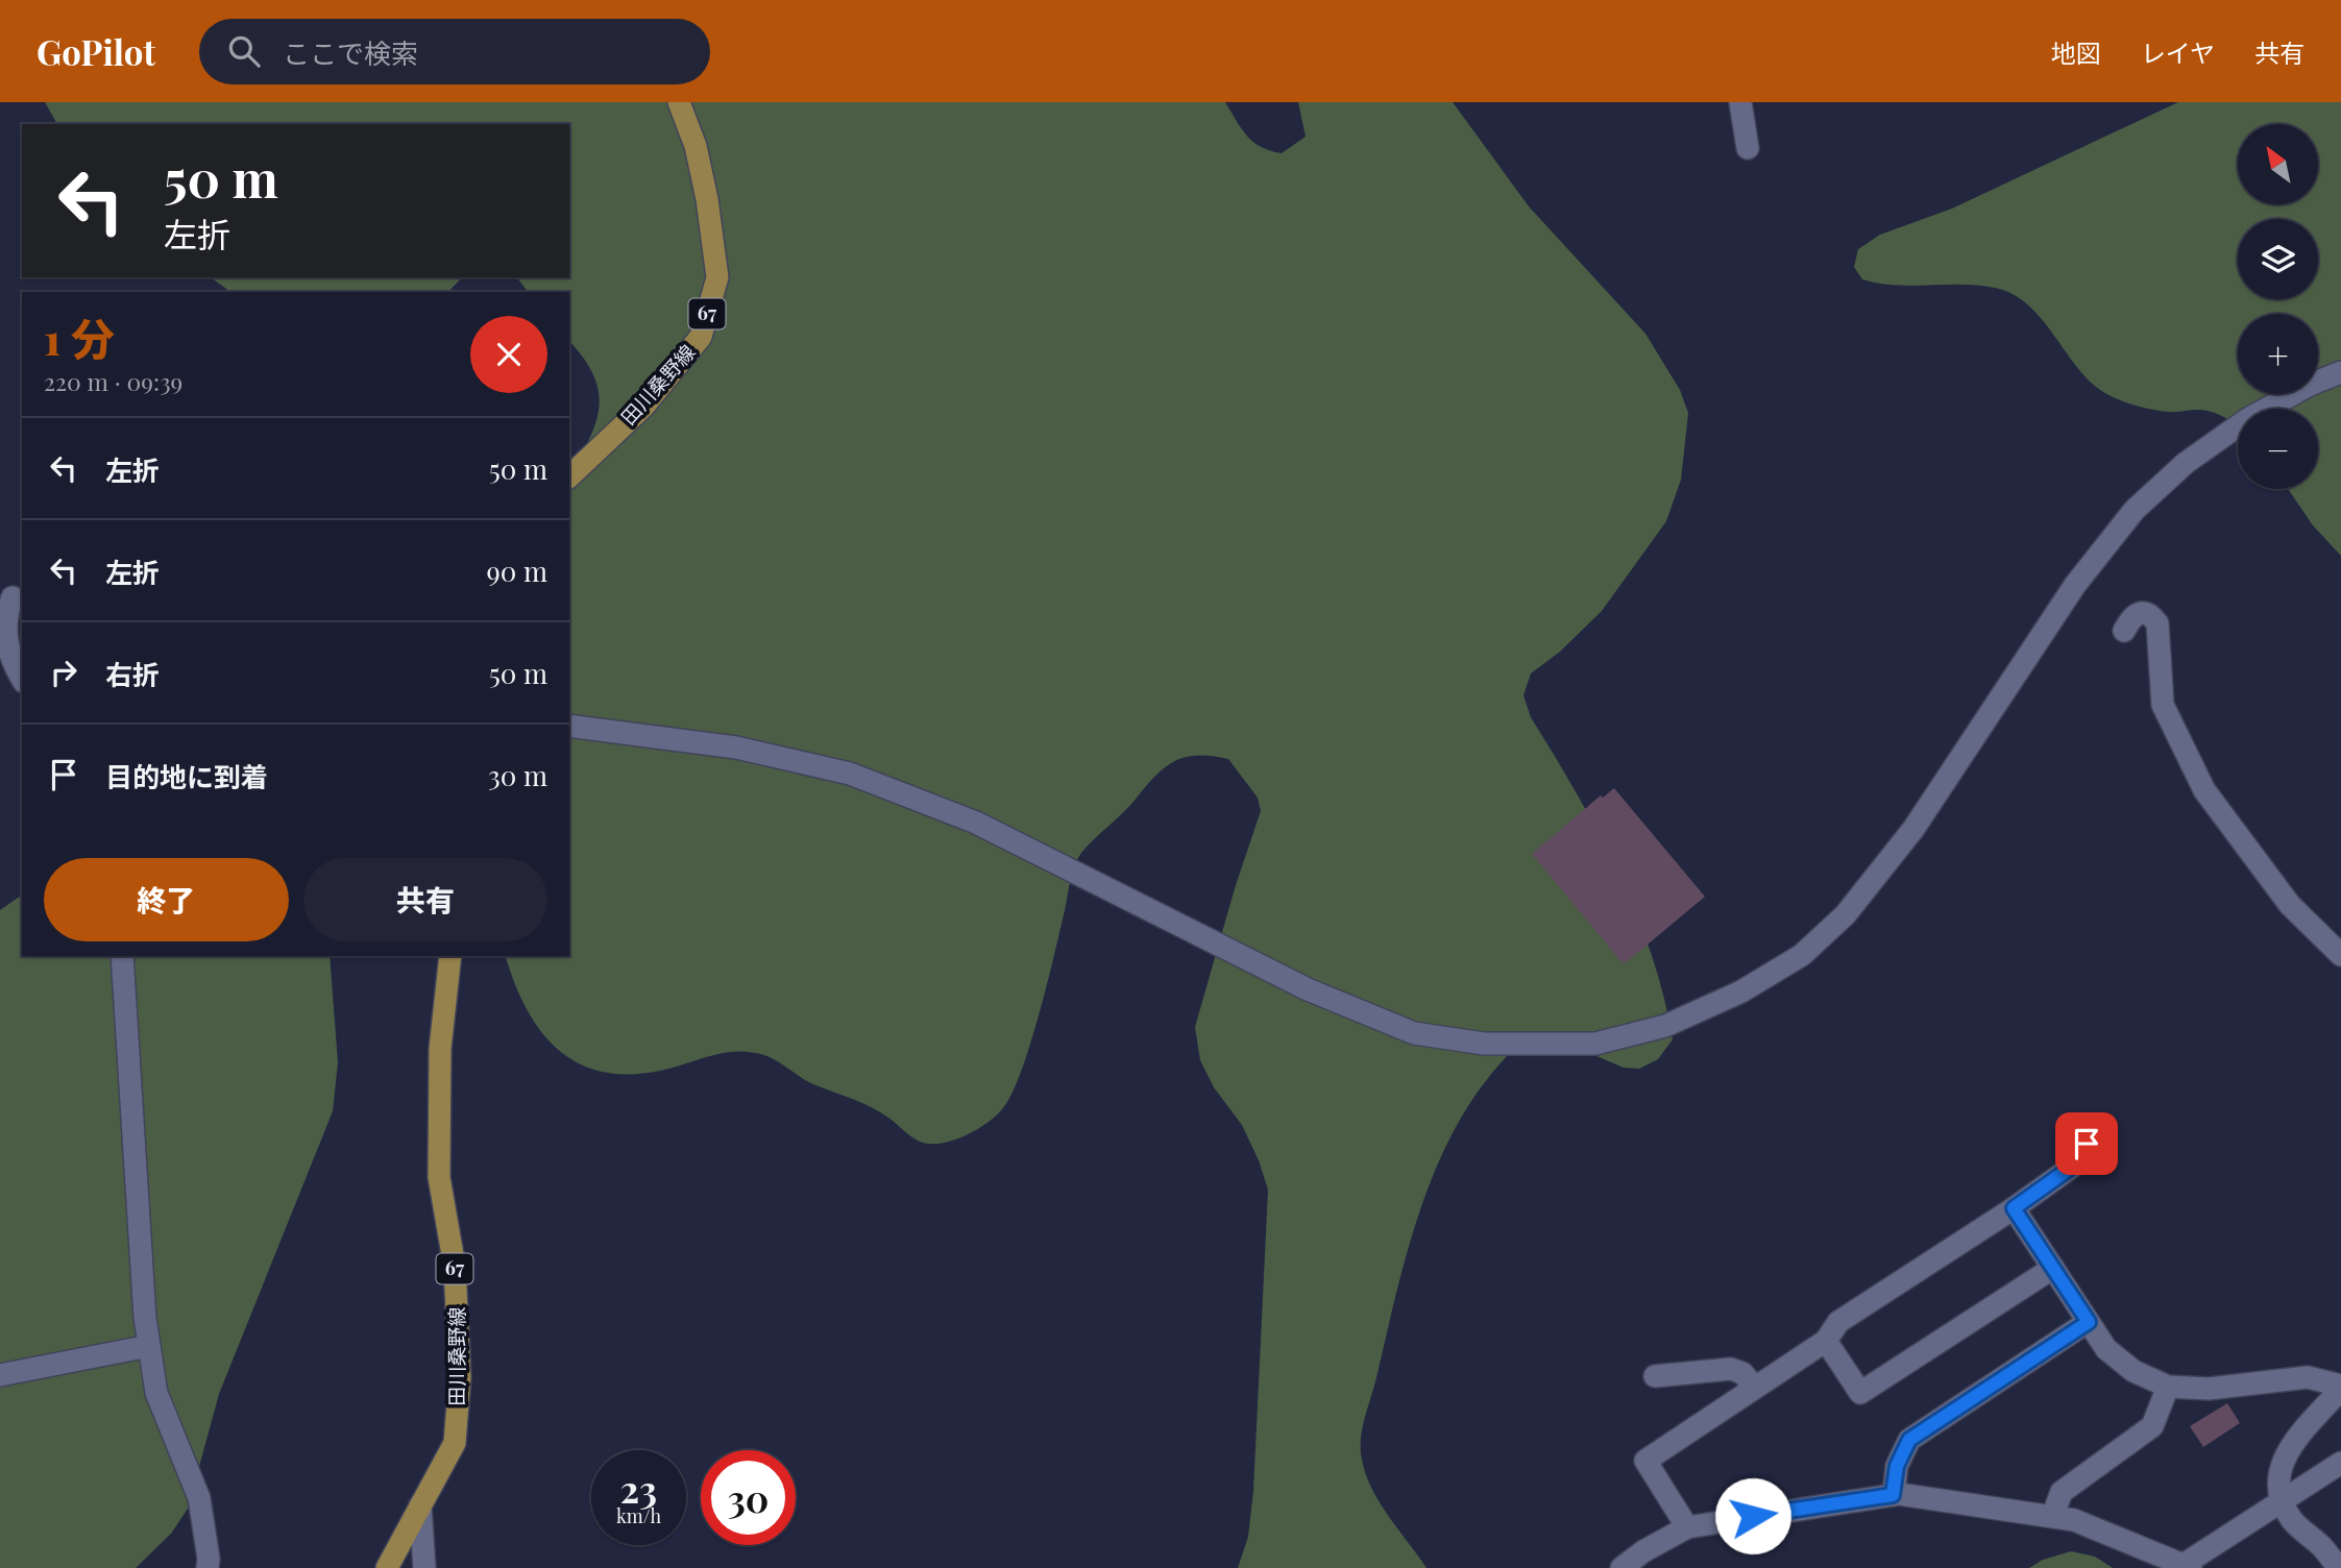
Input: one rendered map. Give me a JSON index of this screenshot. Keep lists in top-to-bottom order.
{
  "streets": {
    "main road": ["67", "田川桑野線"]
  },
  "north": "top left",
  "page": {
    "header": "GoPilot",
    "search": "ここで検索",
    "nav": ["地図", "レイヤ", "共有"],
    "map_buttons": ["+", "−"],
    "turn": ["50 m", "左折"],
    "heading": ["1 分", "220 m · 09:39"],
    "list": [
      {
        "name": "左折",
        "value": "50 m"
      },
      {
        "name": "左折",
        "value": "90 m"
      },
      {
        "name": "右折",
        "value": "50 m"
      },
      {
        "name": "目的地に到着",
        "value": "30 m"
      }
    ],
    "buttons": ["終了", "共有"],
    "speed": "23 km/h",
    "limit": "30"
  }
}
